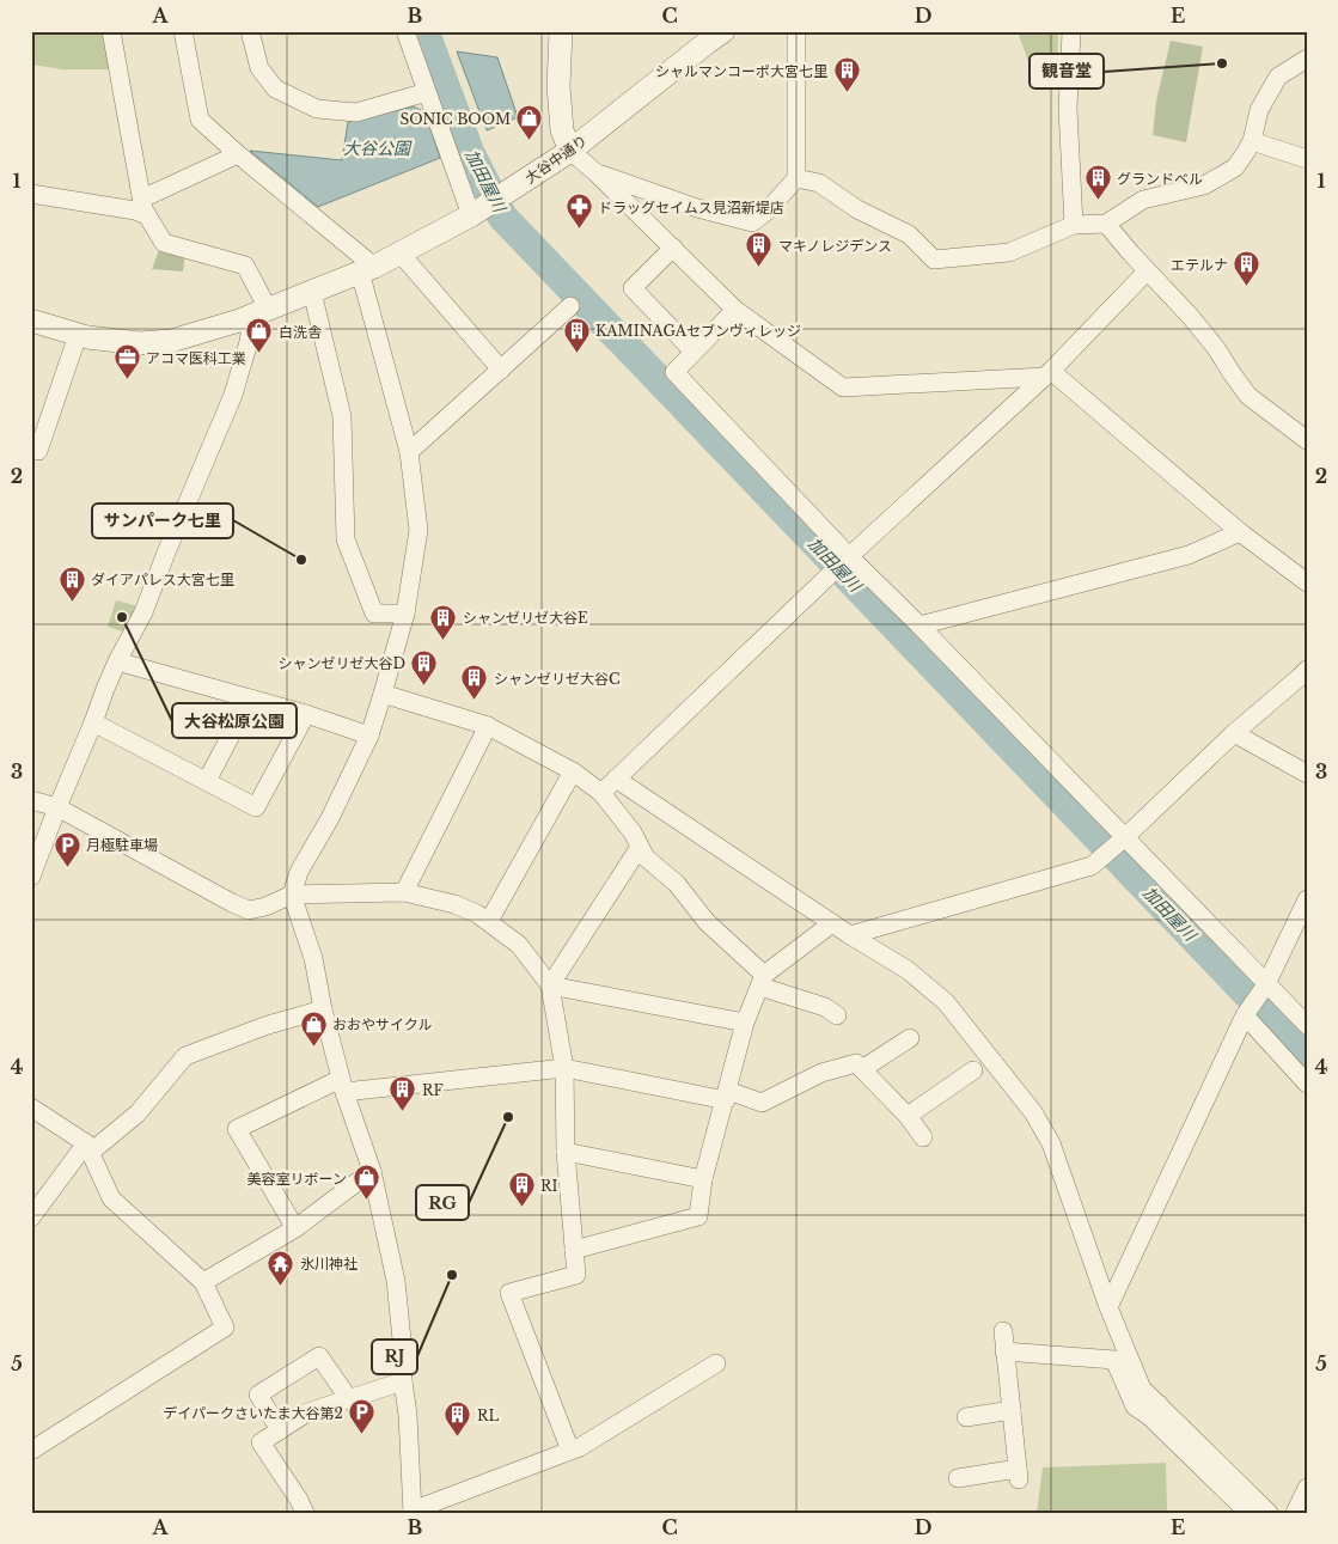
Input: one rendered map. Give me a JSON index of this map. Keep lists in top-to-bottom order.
{
  "streets": {
    "street": ["大谷中通り"]
  },
  "water": ["大谷公園", "加田屋川"],
  "places": {
    "other": [
      "観音堂",
      "サンパーク七里",
      "大谷松原公園",
      "RG",
      "RJ"
    ],
    "building": [
      "シャルマンコーポ大宮七里",
      "グランドベル",
      "マキノレジデンス",
      "エテルナ",
      "KAMINAGAセブンヴィレッジ",
      "ダイアパレス大宮七里",
      "シャンゼリゼ大谷E",
      "シャンゼリゼ大谷D",
      "シャンゼリゼ大谷C",
      "RF",
      "RI",
      "RL"
    ],
    "shop": [
      "SONIC BOOM",
      "白洗舎",
      "おおやサイクル",
      "美容室リボーン"
    ],
    "pharmacy": ["ドラッグセイムス見沼新堤店"],
    "office": ["アコマ医科工業"],
    "parking": ["月極駐車場", "デイパークさいたま大谷第2"],
    "temple": ["氷川神社"]
  },
  "grid": {
    "columns": [
      "A",
      "B",
      "C",
      "D",
      "E"
    ],
    "rows": [
      "1",
      "2",
      "3",
      "4",
      "5"
    ]
  }
}
